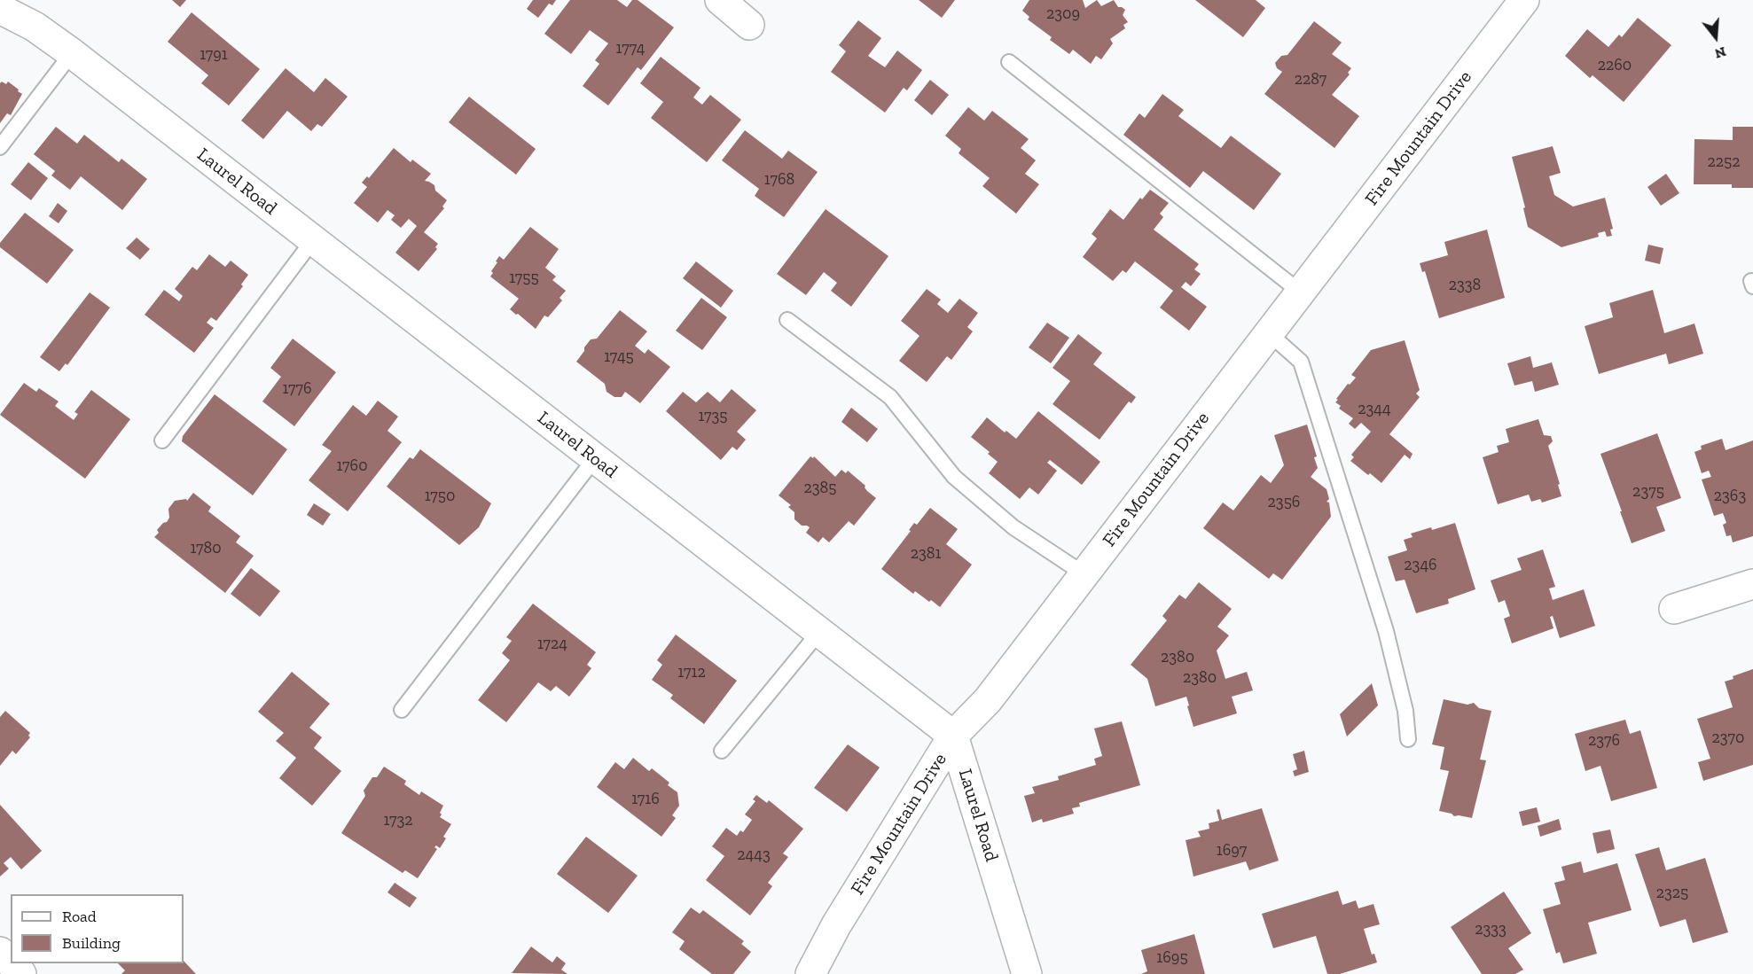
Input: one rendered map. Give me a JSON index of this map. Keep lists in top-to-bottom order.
{
  "streets": {
    "street": ["Fire Mountain Drive", "Laurel Road"]
  },
  "crossings": [
    ["Fire Mountain Drive", "Laurel Road"]
  ],
  "house_numbers": [
    "2309",
    "1774",
    "1791",
    "2260",
    "2287",
    "2252",
    "1768",
    "1755",
    "2338",
    "1745",
    "1776",
    "2344",
    "1735",
    "1760",
    "2385",
    "2375",
    "1750",
    "2363",
    "2356",
    "1780",
    "2381",
    "2346",
    "1724",
    "2380",
    "1712",
    "2380",
    "2370",
    "2376",
    "1716",
    "1732",
    "1697",
    "2443",
    "2325",
    "2333",
    "1695"
  ],
  "legend": ["Road", "Building"],
  "north": "bottom"
}
